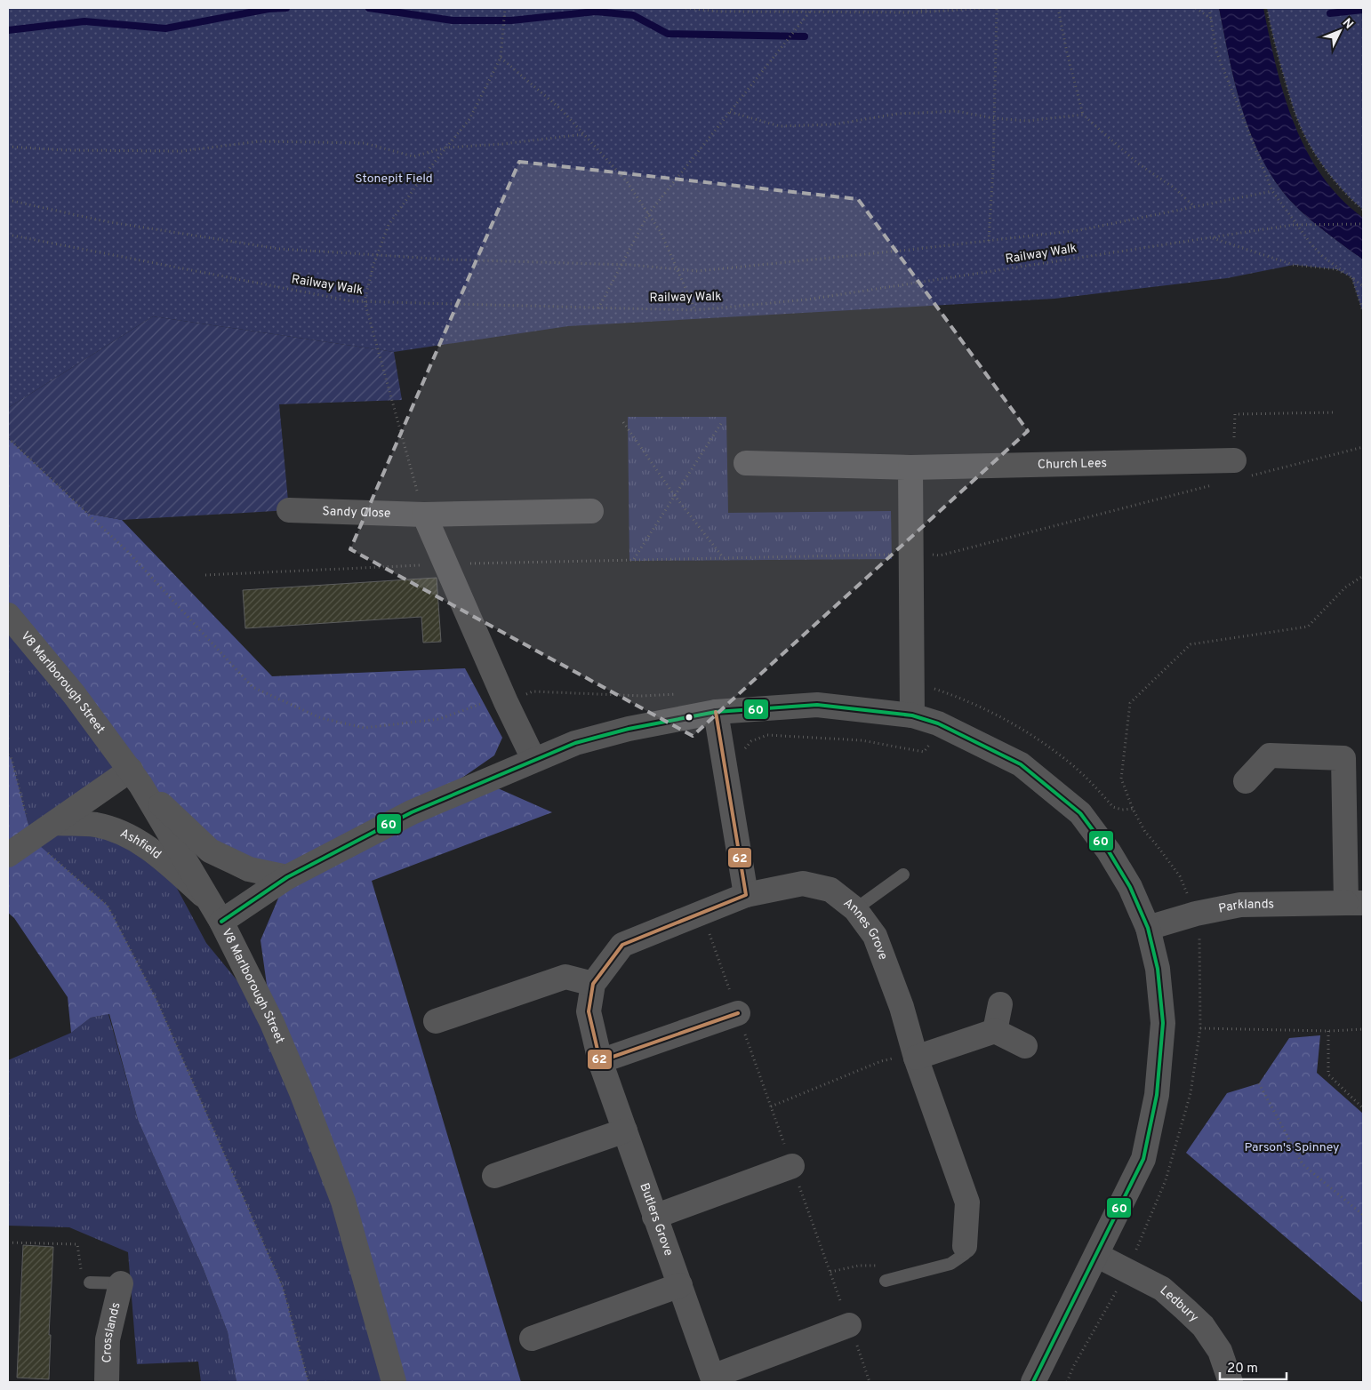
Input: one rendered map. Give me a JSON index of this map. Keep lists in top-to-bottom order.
{
  "streets": {
    "street": [
      "Church Lees",
      "Sandy Close",
      "V8 Marlborough Street",
      "Ashfield",
      "Parklands",
      "Annes Grove",
      "Butlers Grove",
      "Ledbury",
      "Crosslands"
    ],
    "path": ["Railway Walk"]
  },
  "crossings": [
    ["V8 Marlborough Street", "Ashfield"],
    ["Annes Grove", "Butlers Grove"]
  ],
  "parks": ["Stonepit Field", "Parson's Spinney"],
  "lines": ["transit line 60", "transit line 62"],
  "scale_bar": "20 m",
  "north": "top right"
}
